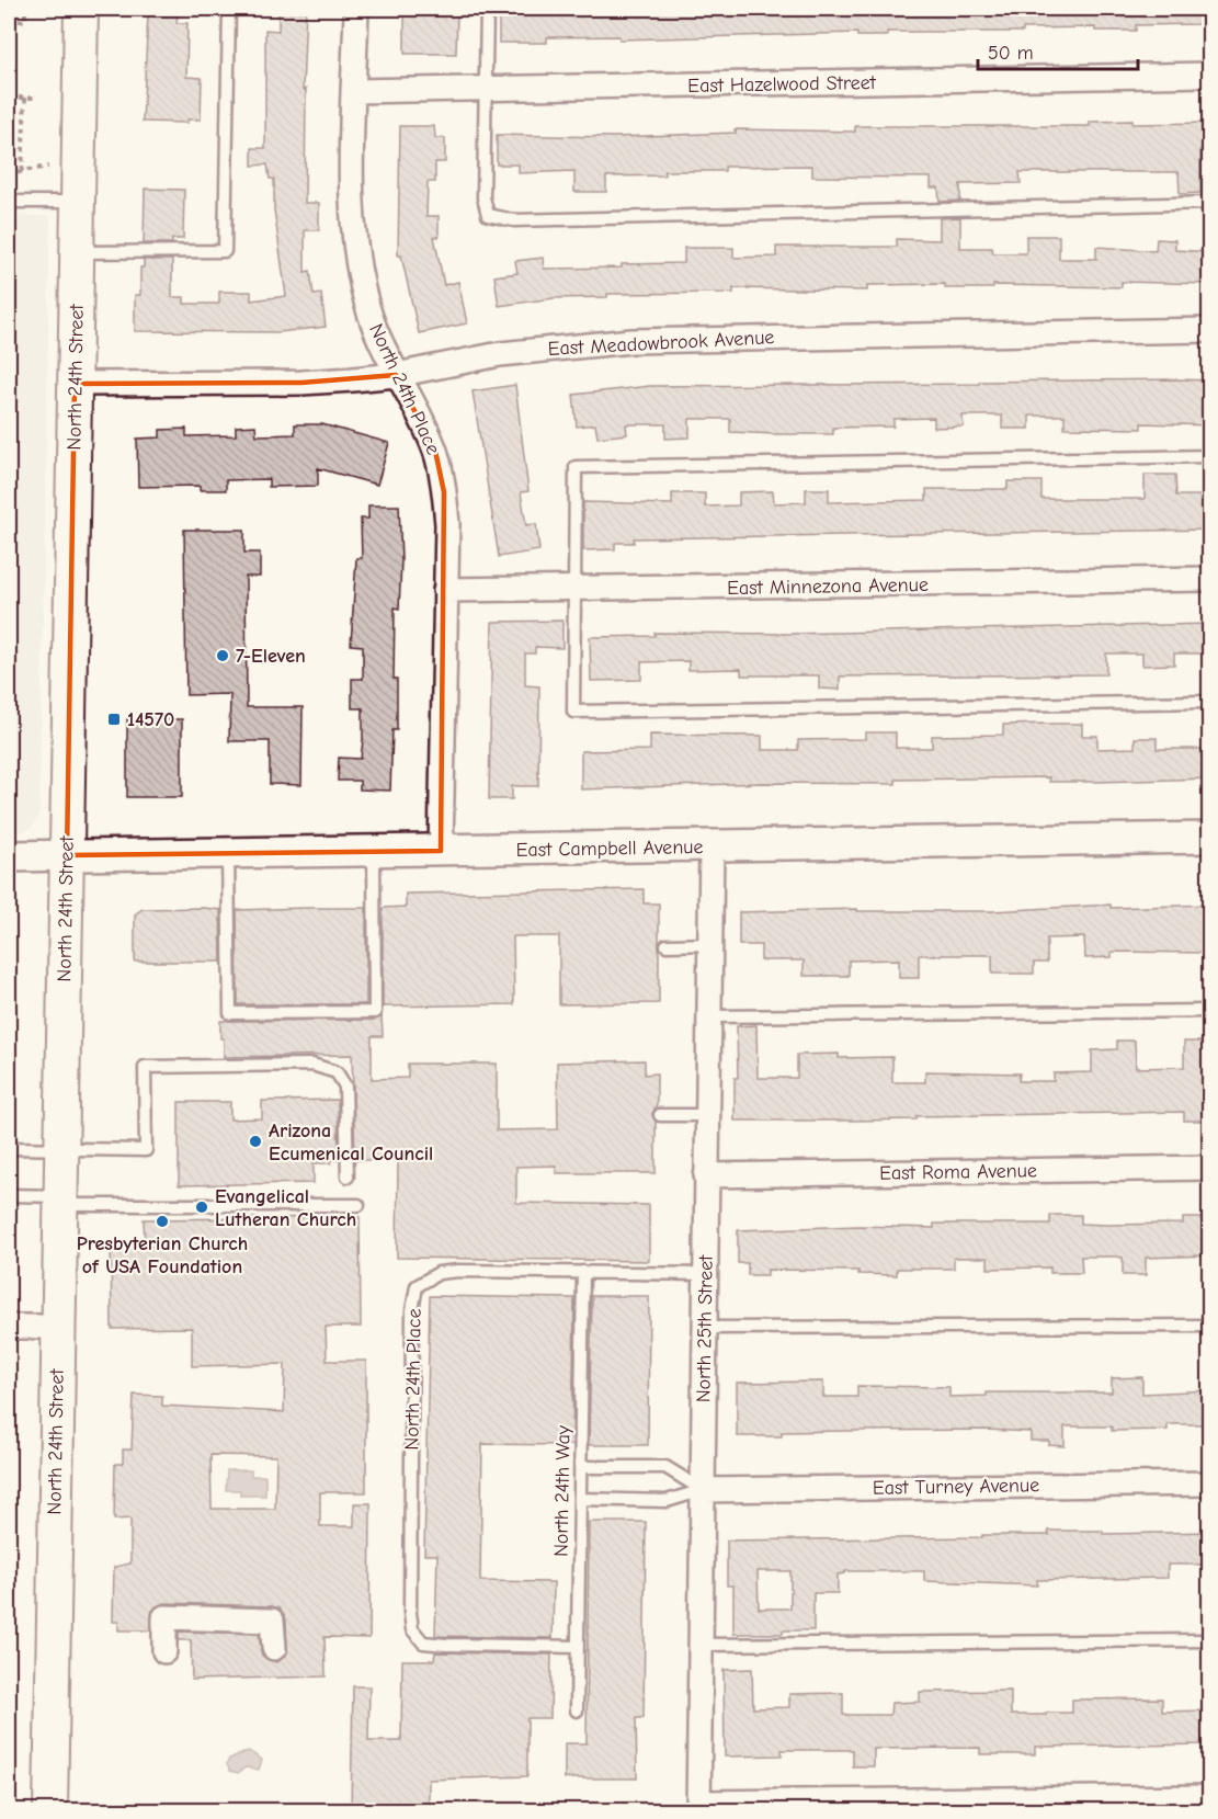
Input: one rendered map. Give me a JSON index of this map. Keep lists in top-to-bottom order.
{
  "streets": {
    "main road": ["North 24th Street"],
    "street": [
      "East Hazelwood Street",
      "East Meadowbrook Avenue",
      "North 24th Place",
      "East Minnezona Avenue",
      "East Campbell Avenue",
      "East Roma Avenue",
      "North 25th Street",
      "East Turney Avenue"
    ],
    "lane": ["North 24th Way"]
  },
  "crossings": [
    ["East Hazelwood Street", "North 24th Place"],
    ["East Meadowbrook Avenue", "North 24th Street"],
    ["East Meadowbrook Avenue", "North 24th Place"],
    ["North 24th Street", "East Campbell Avenue"],
    ["North 24th Place", "East Minnezona Avenue"],
    ["North 24th Place", "East Campbell Avenue"],
    ["North 24th Place", "North 25th Street"],
    ["North 24th Place", "North 24th Way"],
    ["East Campbell Avenue", "North 25th Street"],
    ["East Roma Avenue", "North 25th Street"],
    ["North 25th Street", "East Turney Avenue"]
  ],
  "places": {
    "other": [
      "7-Eleven",
      "Arizona Ecumenical Council",
      "Evangelical Lutheran Church",
      "Presbyterian Church of USA Foundation"
    ],
    "transit": ["14570"]
  },
  "scale_bar": "50 m"
}
